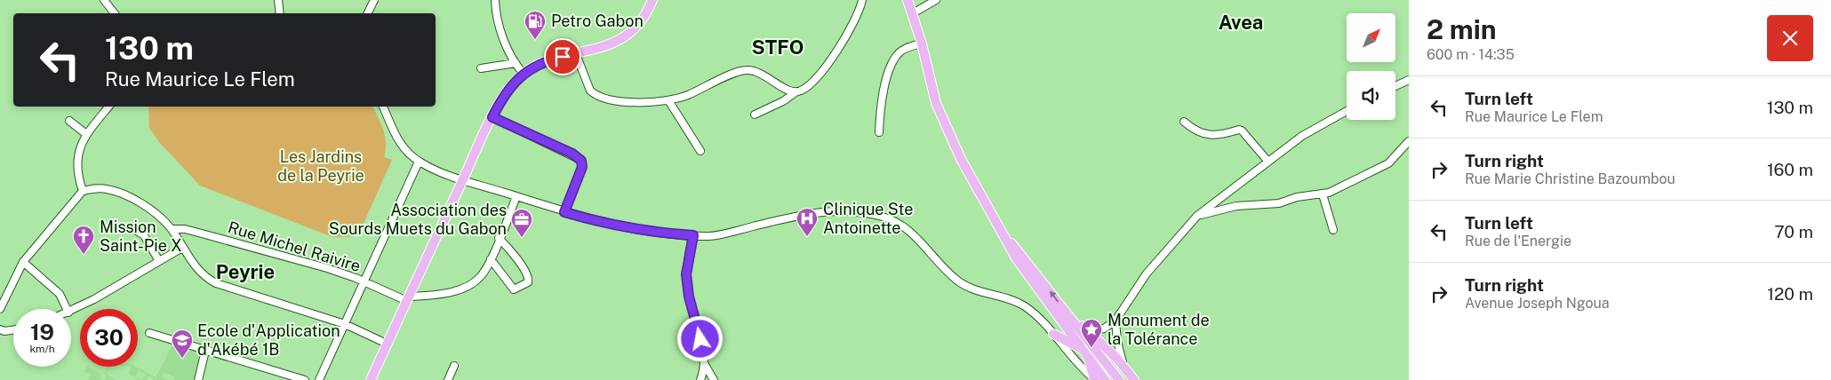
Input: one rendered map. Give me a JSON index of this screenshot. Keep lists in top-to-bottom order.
{
  "streets": {
    "street": ["Rue Michel Raivire"]
  },
  "districts": ["Avea", "STFO", "Peyrie"],
  "parks": ["Les Jardins de la Peyrie"],
  "places": {
    "fuel station": ["Petro Gabon"],
    "hospital": ["Clinique Ste Antoinette"],
    "office": ["Association des Sourds Muets du Gabon"],
    "church": ["Mission Saint-Pie X"],
    "place": ["Monument de la Tolérance"],
    "school or university": ["Ecole d'Application d'Akébé 1B"]
  },
  "north": "top right",
  "page": {
    "heading": ["2 min", "600 m · 14:35"],
    "turn": ["130 m", "Rue Maurice Le Flem"],
    "list": [
      {
        "name": "Turn left",
        "note": "Rue Maurice Le Flem",
        "value": "130 m"
      },
      {
        "name": "Turn right",
        "note": "Rue Marie Christine Bazoumbou",
        "value": "160 m"
      },
      {
        "name": "Turn left",
        "note": "Rue de l'Energie",
        "value": "70 m"
      },
      {
        "name": "Turn right",
        "note": "Avenue Joseph Ngoua",
        "value": "120 m"
      }
    ],
    "speed": "19 km/h",
    "limit": "30"
  }
}
